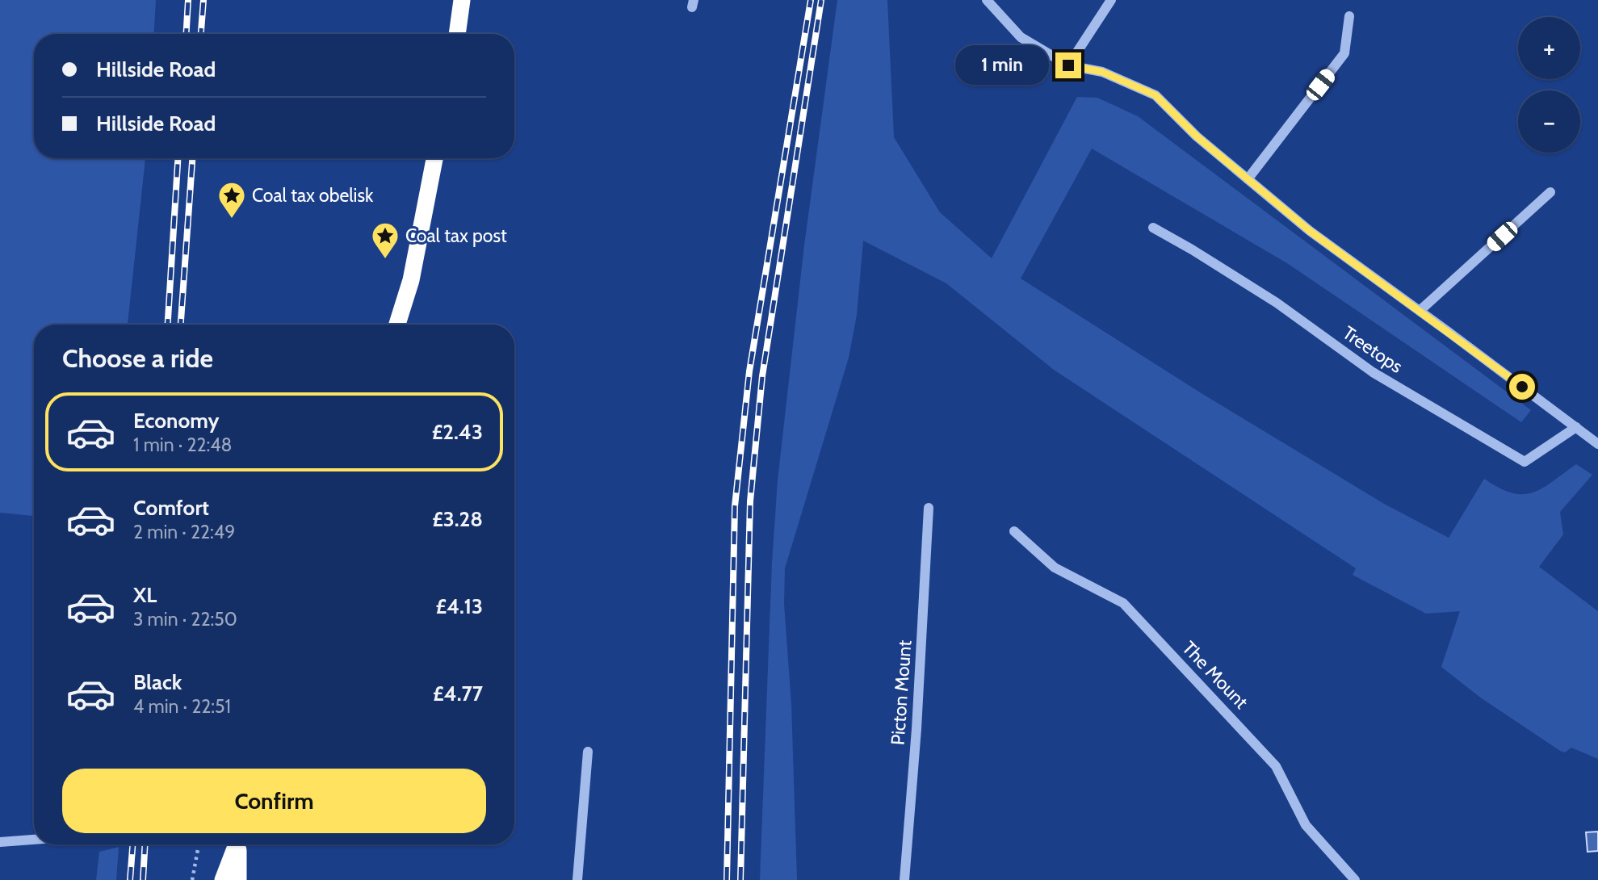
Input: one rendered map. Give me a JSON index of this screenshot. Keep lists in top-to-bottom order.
{
  "streets": {
    "street": ["Treetops", "The Mount", "Picton Mount"]
  },
  "places": {
    "place": ["Coal tax obelisk", "Coal tax post"]
  },
  "page": {
    "map_buttons": ["+", "−"],
    "banner": ["Hillside Road", "Hillside Road"],
    "bubble": "1 min",
    "heading": "Choose a ride",
    "list": [
      {
        "name": "Economy",
        "note": "1 min · 22:48",
        "value": "£2.43"
      },
      {
        "name": "Comfort",
        "note": "2 min · 22:49",
        "value": "£3.28"
      },
      {
        "name": "XL",
        "note": "3 min · 22:50",
        "value": "£4.13"
      },
      {
        "name": "Black",
        "note": "4 min · 22:51",
        "value": "£4.77"
      }
    ],
    "buttons": "Confirm"
  }
}
